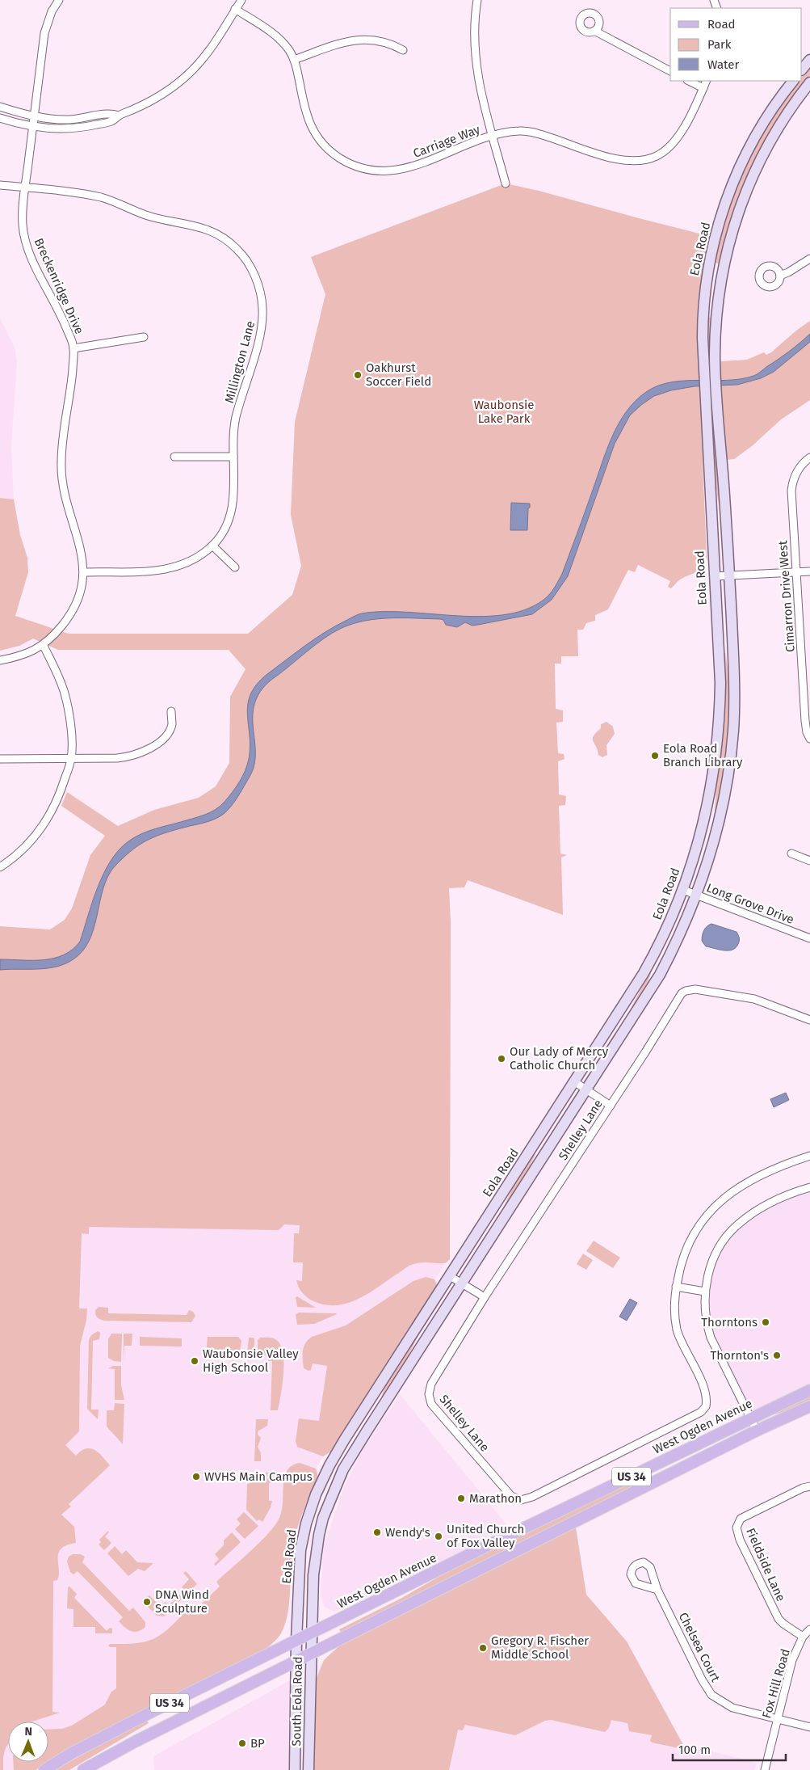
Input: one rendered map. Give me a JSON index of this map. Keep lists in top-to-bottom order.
{
  "streets": {
    "main road": [
      "Eola Road",
      "West Ogden Avenue",
      "US 34",
      "South Eola Road"
    ],
    "street": [
      "Carriage Way",
      "Breckenridge Drive",
      "Millington Lane",
      "Cimarron Drive West",
      "Long Grove Drive",
      "Shelley Lane",
      "Fieldside Lane",
      "Chelsea Court",
      "Fox Hill Road"
    ]
  },
  "crossings": [
    ["Eola Road", "Long Grove Drive"],
    ["Eola Road", "West Ogden Avenue"],
    ["Eola Road", "South Eola Road"],
    ["Breckenridge Drive", "Millington Lane"],
    ["West Ogden Avenue", "South Eola Road"],
    ["US 34", "South Eola Road"],
    ["Fieldside Lane", "Fox Hill Road"],
    ["Chelsea Court", "Fox Hill Road"]
  ],
  "parks": ["Waubonsie Lake Park"],
  "places": [
    "Oakhurst Soccer Field",
    "Eola Road Branch Library",
    "Our Lady of Mercy Catholic Church",
    "Thorntons",
    "Thornton's",
    "Waubonsie Valley High School",
    "WVHS Main Campus",
    "Marathon",
    "Wendy's",
    "United Church of Fox Valley",
    "DNA Wind Sculpture",
    "Gregory R. Fischer Middle School",
    "BP"
  ],
  "legend": ["Road", "Park", "Water"],
  "scale_bar": "100 m",
  "north": "top"
}
